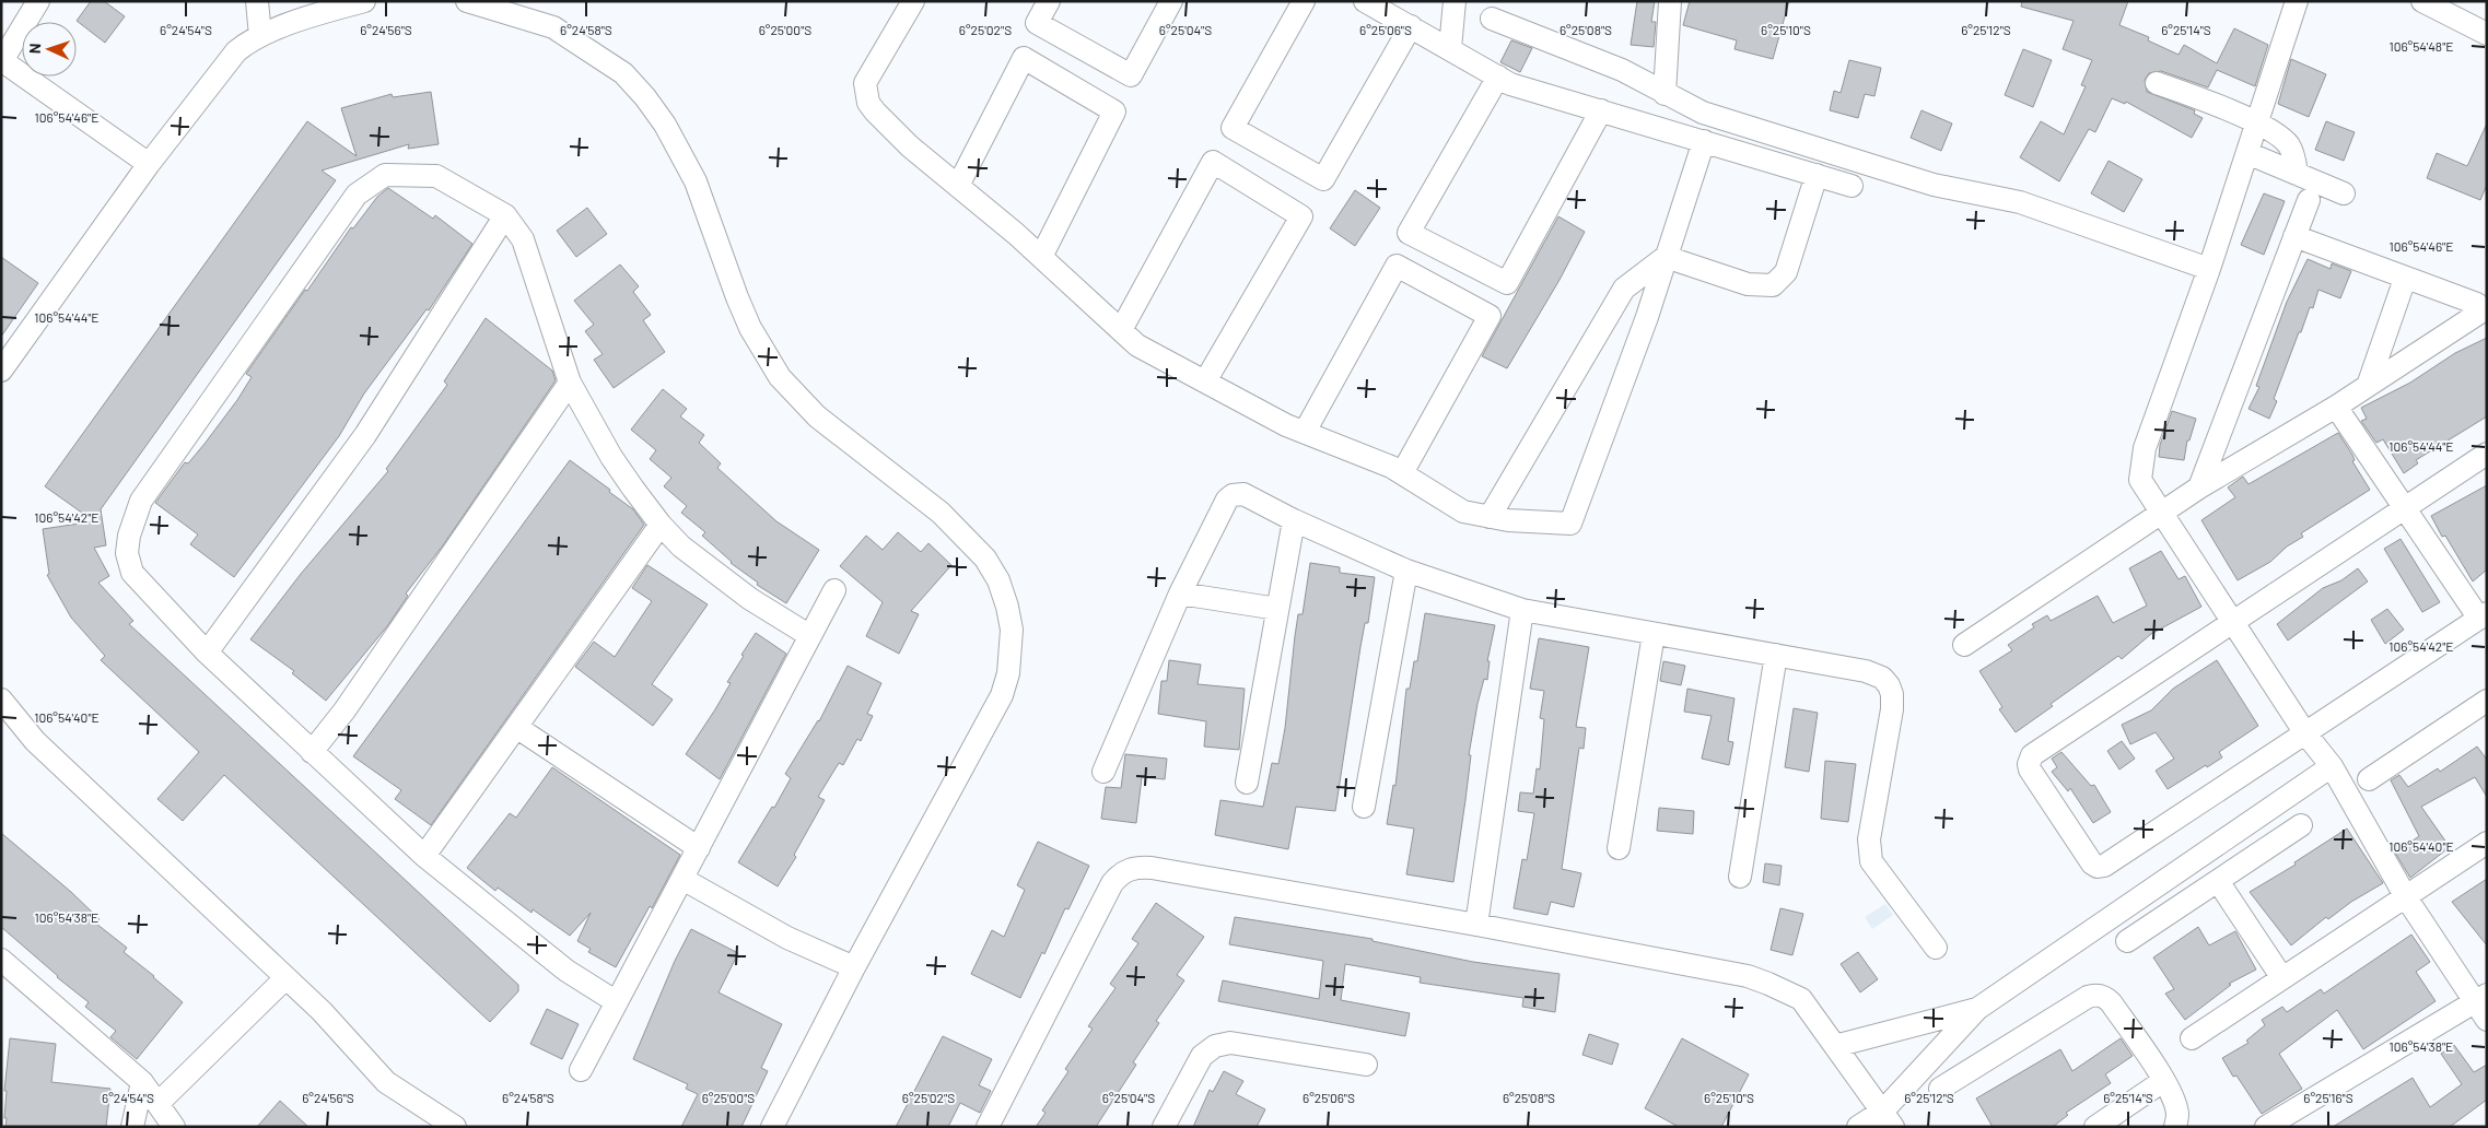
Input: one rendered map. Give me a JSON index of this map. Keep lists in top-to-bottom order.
{
  "north": "left",
  "coordinates": [
    "6°24'54\"S",
    "6°24'56\"S",
    "6°24'58\"S",
    "6°25'00\"S",
    "6°25'02\"S",
    "6°25'04\"S",
    "6°25'06\"S",
    "6°25'08\"S",
    "6°25'10\"S",
    "6°25'12\"S",
    "6°25'14\"S",
    "106°54'48\"E",
    "106°54'46\"E",
    "106°54'44\"E",
    "106°54'42\"E",
    "106°54'40\"E",
    "106°54'38\"E",
    "6°25'16\"S"
  ]
}
